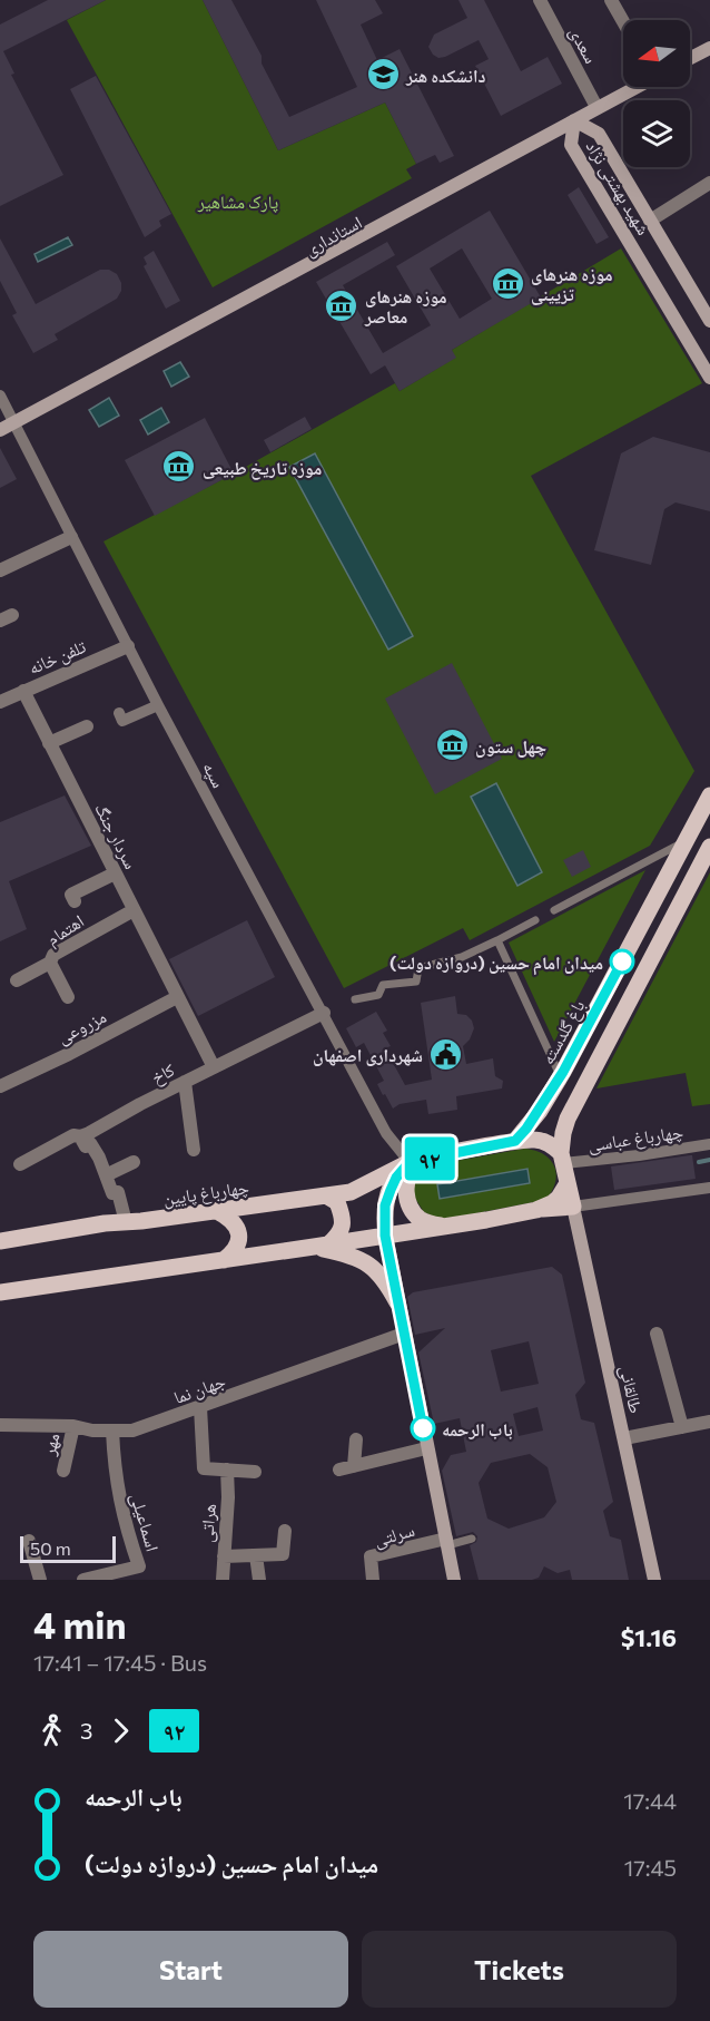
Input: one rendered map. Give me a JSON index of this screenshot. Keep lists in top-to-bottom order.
{
  "streets": {
    "main road": [
      "شهید بهشتی نژاد",
      "استانداری",
      "باغ گلدسته",
      "چهارباغ پایین",
      "طالقانی"
    ],
    "street": [
      "سعدی",
      "تلفن خانه",
      "سپه",
      "سردار جنگ",
      "اهتمام",
      "مزروعی",
      "کاخ",
      "چهارباغ عباسی",
      "جهان نما",
      "مهر",
      "اسماعیلی",
      "هراتی",
      "سرلتی"
    ]
  },
  "crossings": [
    ["سعدی", "استانداری"],
    ["شهید بهشتی نژاد", "استانداری"],
    ["استانداری", "سپه"],
    ["تلفن خانه", "سپه"],
    ["تلفن خانه", "سردار جنگ"],
    ["سپه", "کاخ"],
    ["سپه", "چهارباغ پایین"],
    ["سردار جنگ", "اهتمام"],
    ["سردار جنگ", "مزروعی"],
    ["سردار جنگ", "کاخ"],
    ["باغ گلدسته", "چهارباغ پایین"],
    ["چهارباغ عباسی", "چهارباغ پایین"],
    ["جهان نما", "مهر"],
    ["جهان نما", "اسماعیلی"]
  ],
  "parks": ["پارک مشاهیر"],
  "places": {
    "school or university": ["دانشکده هنر"],
    "museum": [
      "موزه هنرهای تزیینی",
      "موزه هنرهای معاصر",
      "موزه تاریخ طبیعی",
      "چهل ستون"
    ],
    "other": ["میدان امام حسین (دروازه دولت)", "باب الرحمه"],
    "public building": ["شهرداری اصفهان"]
  },
  "lines": ["bus line ۹۲"],
  "scale_bar": "50 m",
  "north": "left",
  "page": {
    "on_map": "۹۲",
    "scale": "50 m",
    "heading": ["4 min", "17:41 – 17:45 · Bus", "$1.16"],
    "legs": ["3", "۹۲"],
    "list": [
      {
        "name": "باب الرحمه",
        "value": "17:44"
      },
      {
        "name": "میدان امام حسین (دروازه دولت)",
        "value": "17:45"
      }
    ],
    "buttons": ["Start", "Tickets"]
  }
}
